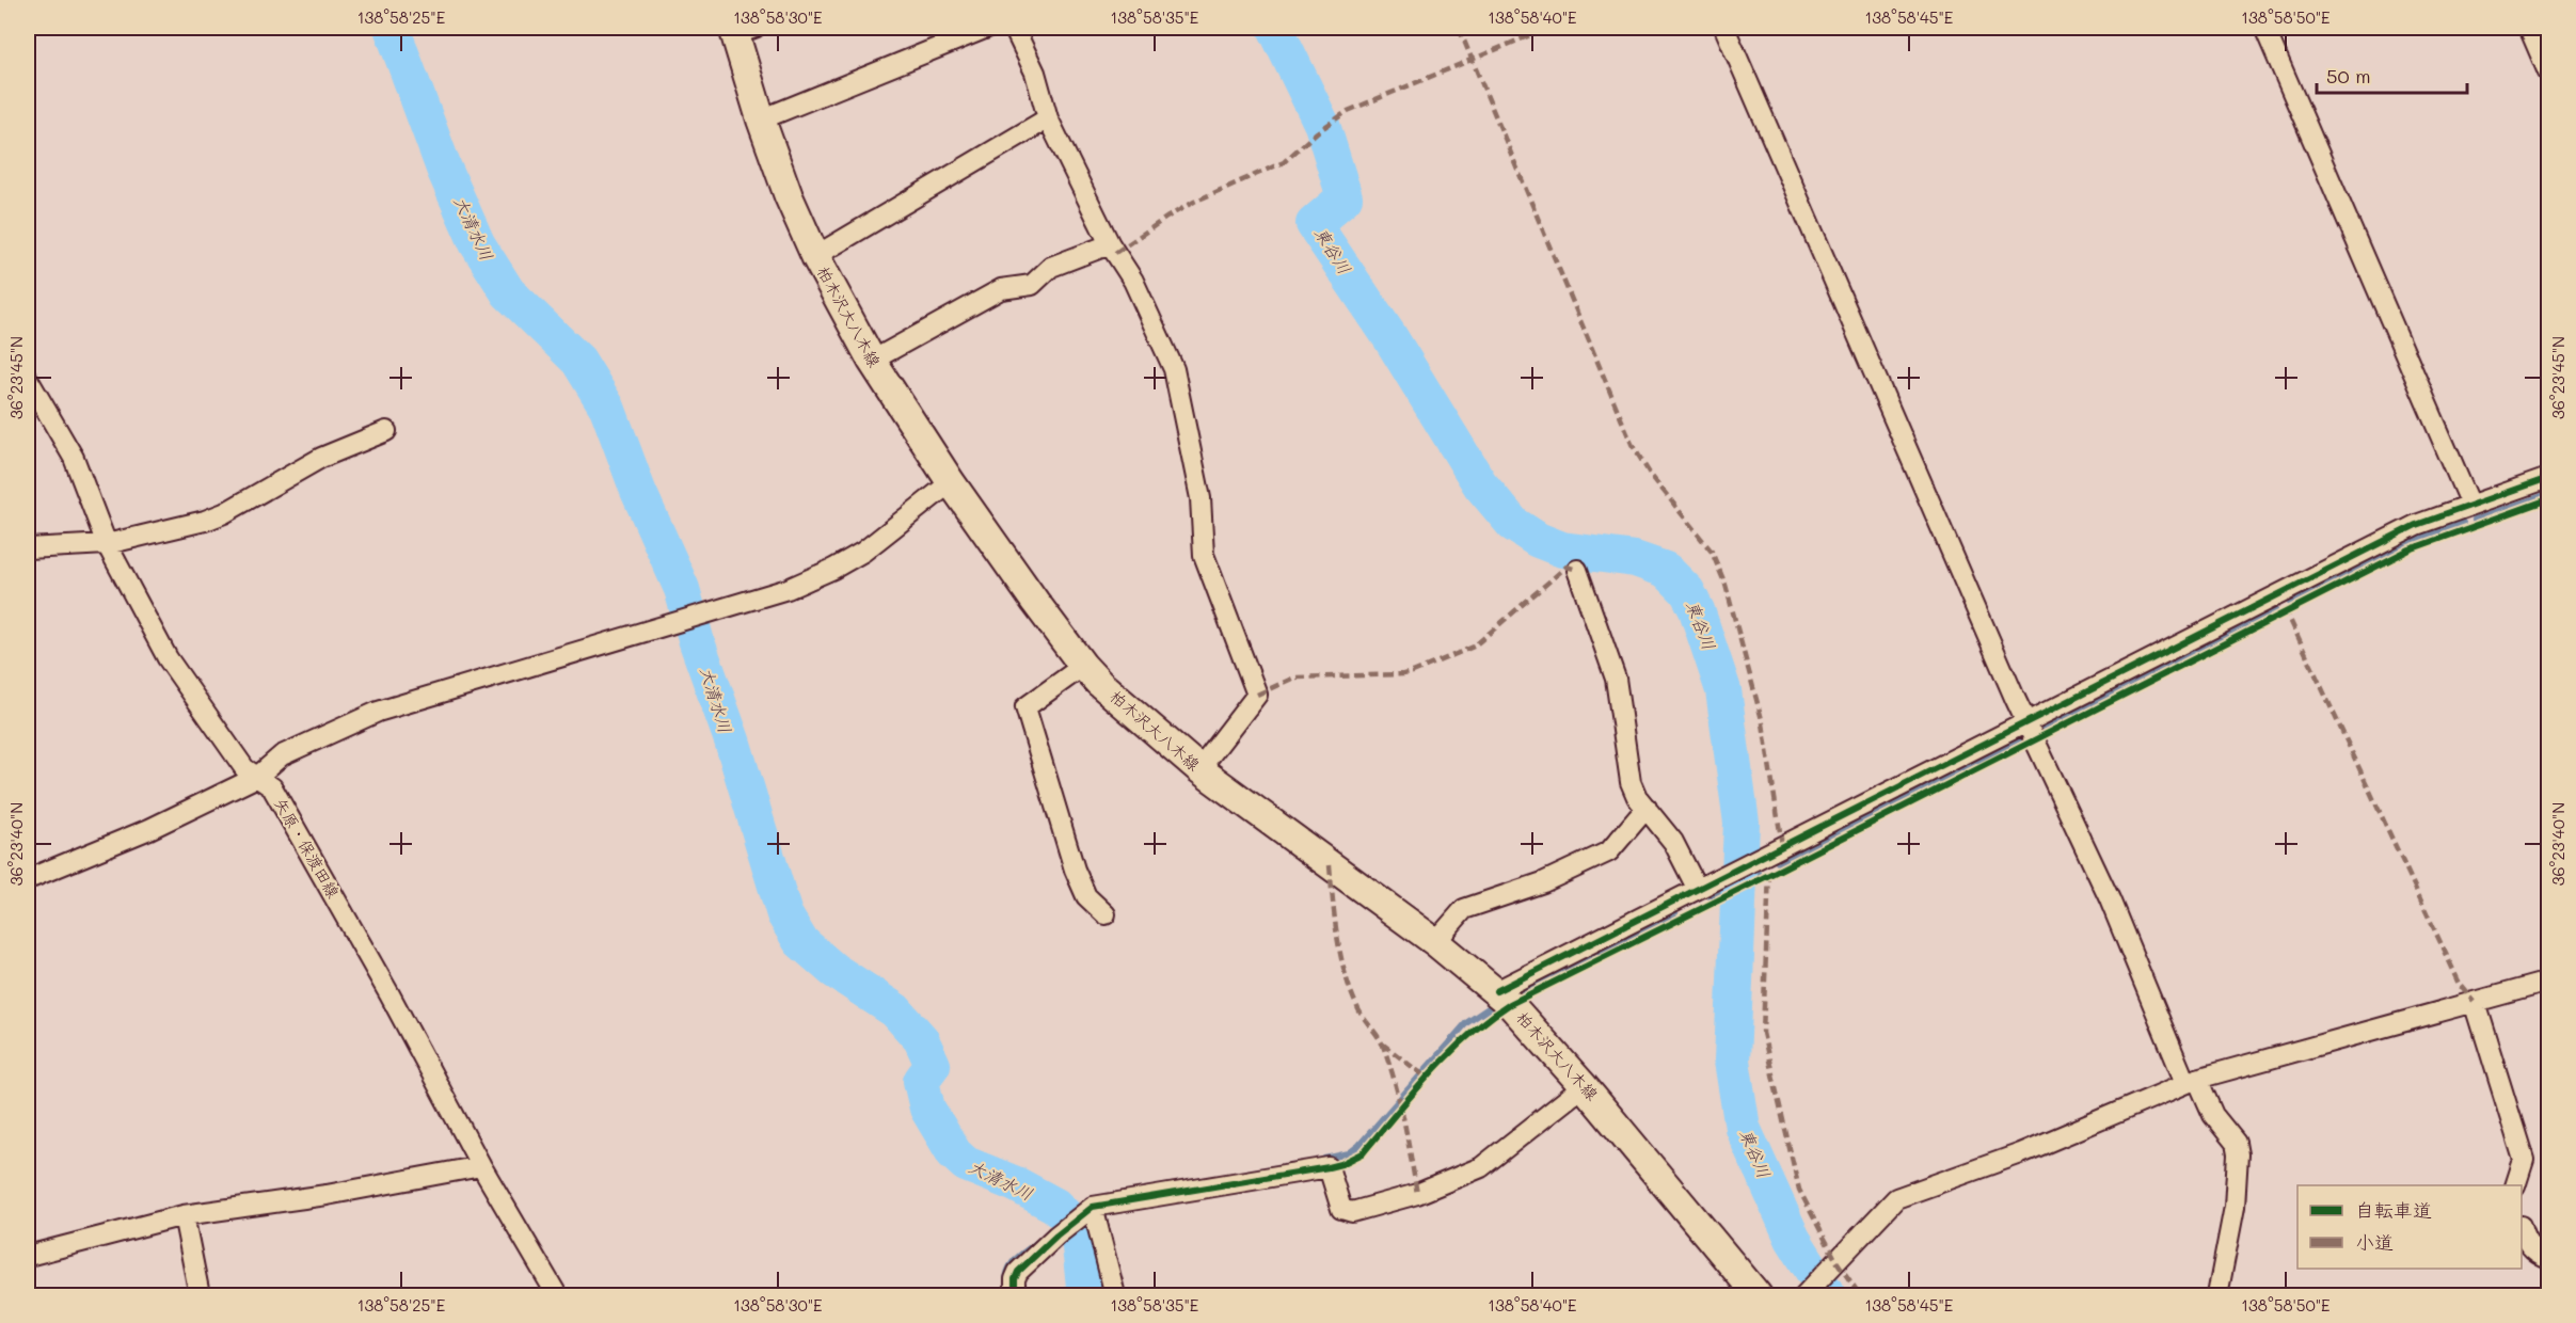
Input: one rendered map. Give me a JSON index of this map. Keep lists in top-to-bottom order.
{
  "streets": {
    "main road": ["柏木沢大八木線"],
    "street": ["矢原・保渡田線"]
  },
  "water": ["大清水川", "東谷川"],
  "legend": ["自転車道", "小道"],
  "scale_bar": "50 m",
  "coordinates": [
    "138°58'25\"E",
    "138°58'30\"E",
    "138°58'35\"E",
    "138°58'40\"E",
    "138°58'45\"E",
    "138°58'50\"E",
    "36°23'45\"N",
    "36°23'40\"N"
  ]
}
